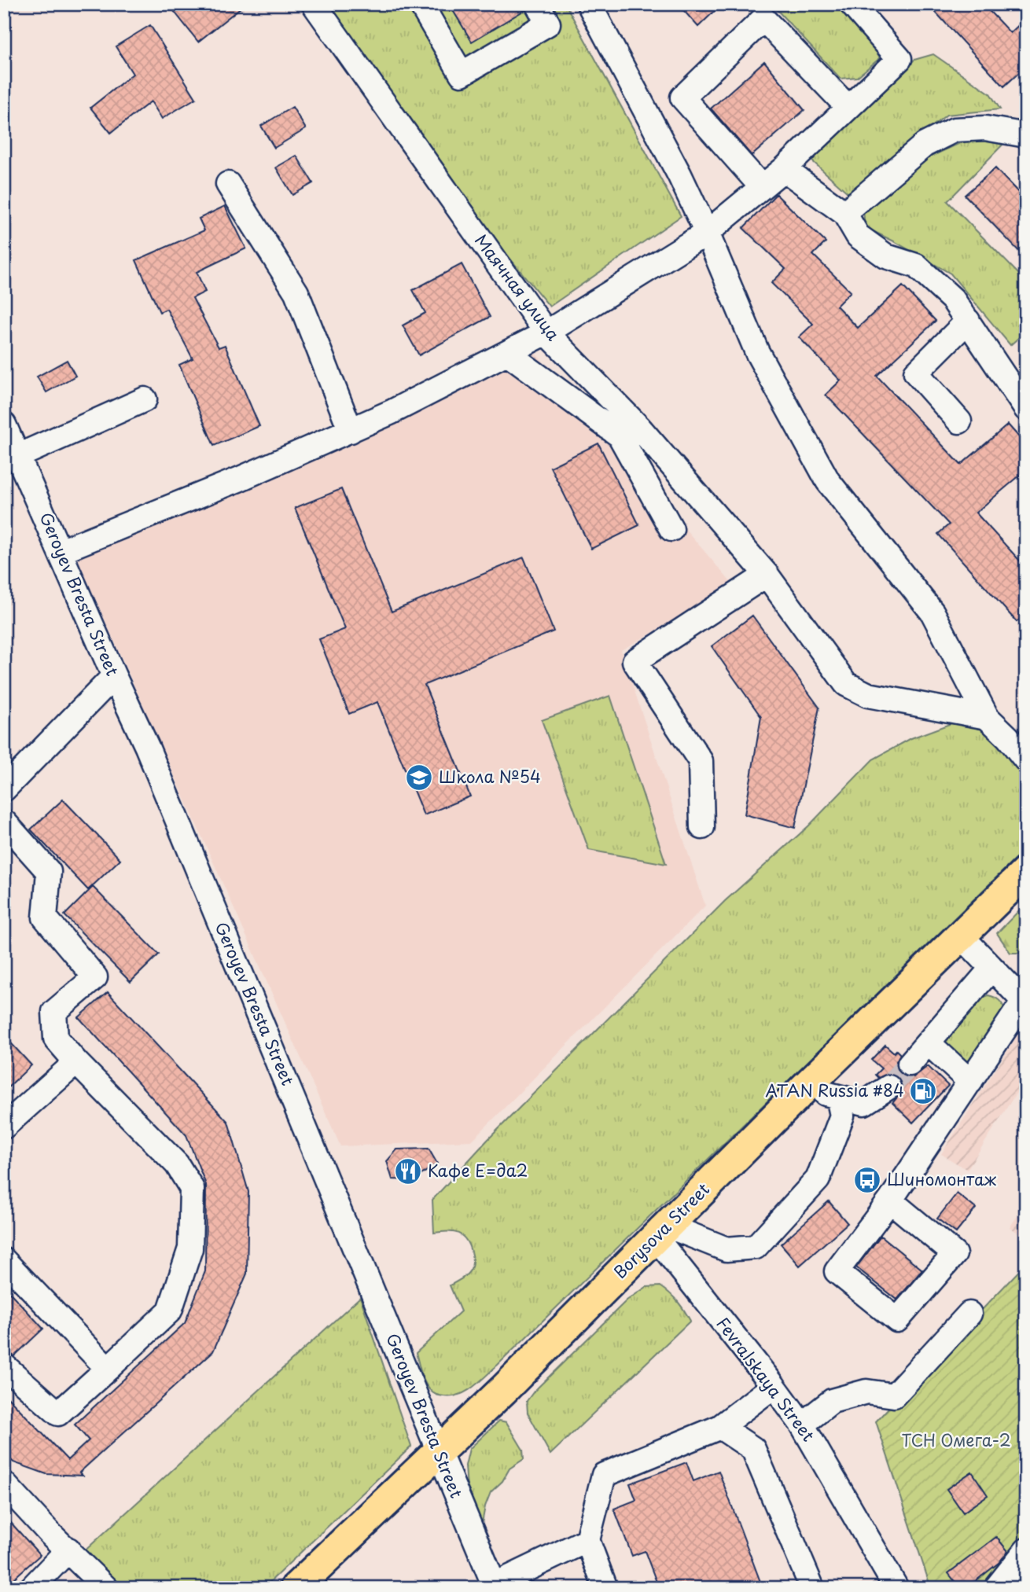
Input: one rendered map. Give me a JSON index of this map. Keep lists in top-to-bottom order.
{
  "streets": {
    "main road": ["Borysova Street"],
    "street": ["Маячная улица", "Geroyev Bresta Street", "Fevralskaya Street"]
  },
  "crossings": [
    ["Geroyev Bresta Street", "Borysova Street"],
    ["Borysova Street", "Fevralskaya Street"]
  ],
  "parks": ["ТСН Омега-2"],
  "places": {
    "school or university": ["Школа №54"],
    "fuel station": ["ATAN Russia #84"],
    "restaurant": ["Кафе Е=да2"],
    "bus stop": ["Шиномонтаж"]
  }
}
